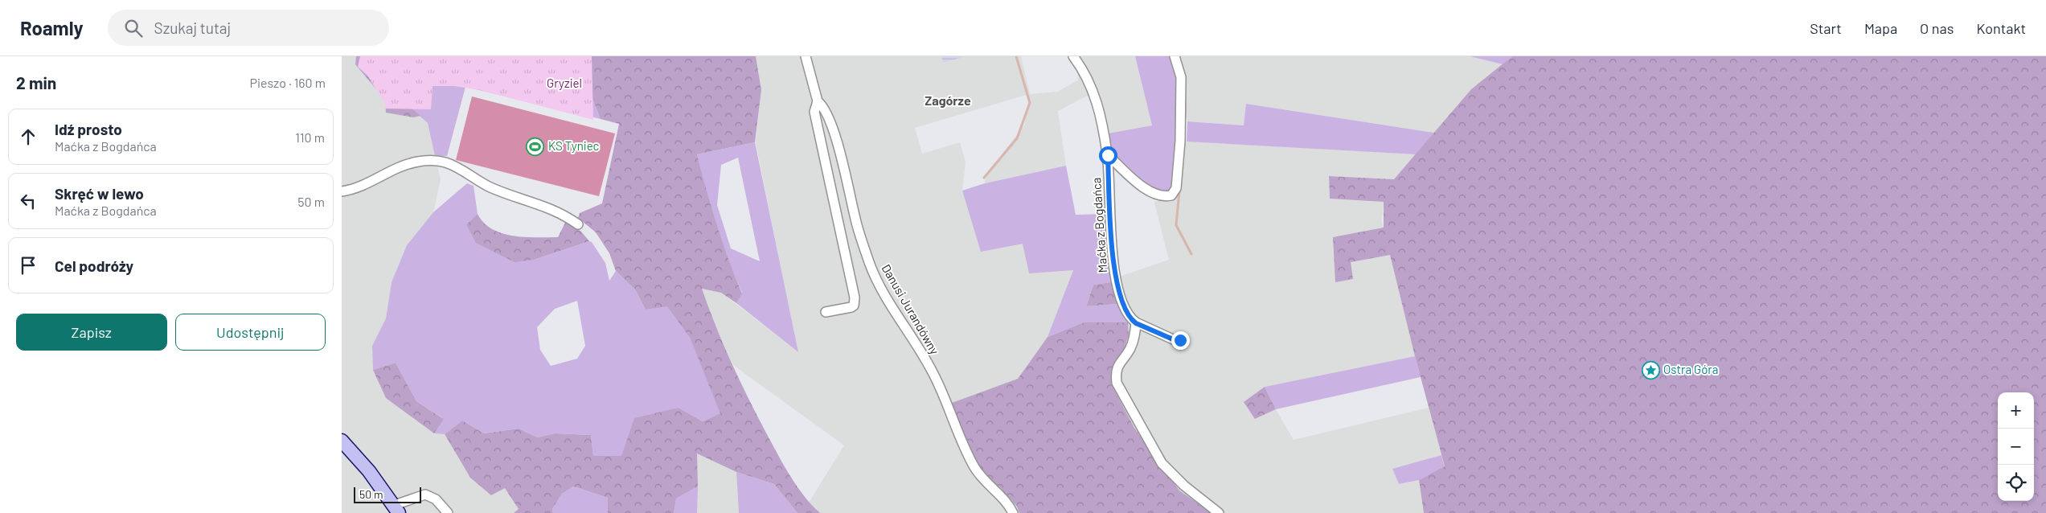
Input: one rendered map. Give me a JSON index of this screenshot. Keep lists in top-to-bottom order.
{
  "streets": {
    "street": ["Maćka z Bogdańca", "Danusi Jurandówny"]
  },
  "districts": ["Zagórze"],
  "parks": ["Gryziel"],
  "places": {
    "sports": ["KS Tyniec"],
    "place": ["Ostra Góra"]
  },
  "scale_bar": "50 m",
  "page": {
    "header": "Roamly",
    "search": "Szukaj tutaj",
    "nav": [
      "Start",
      "Mapa",
      "O nas",
      "Kontakt"
    ],
    "heading": ["2 min", "Pieszo · 160 m"],
    "list": [
      ["Idź prosto", "Maćka z Bogdańca", "110 m"],
      ["Skręć w lewo", "Maćka z Bogdańca", "50 m"],
      "Cel podróży"
    ],
    "buttons": ["Zapisz", "Udostępnij"],
    "map_buttons": ["+", "−"],
    "scale": "50 m"
  }
}
